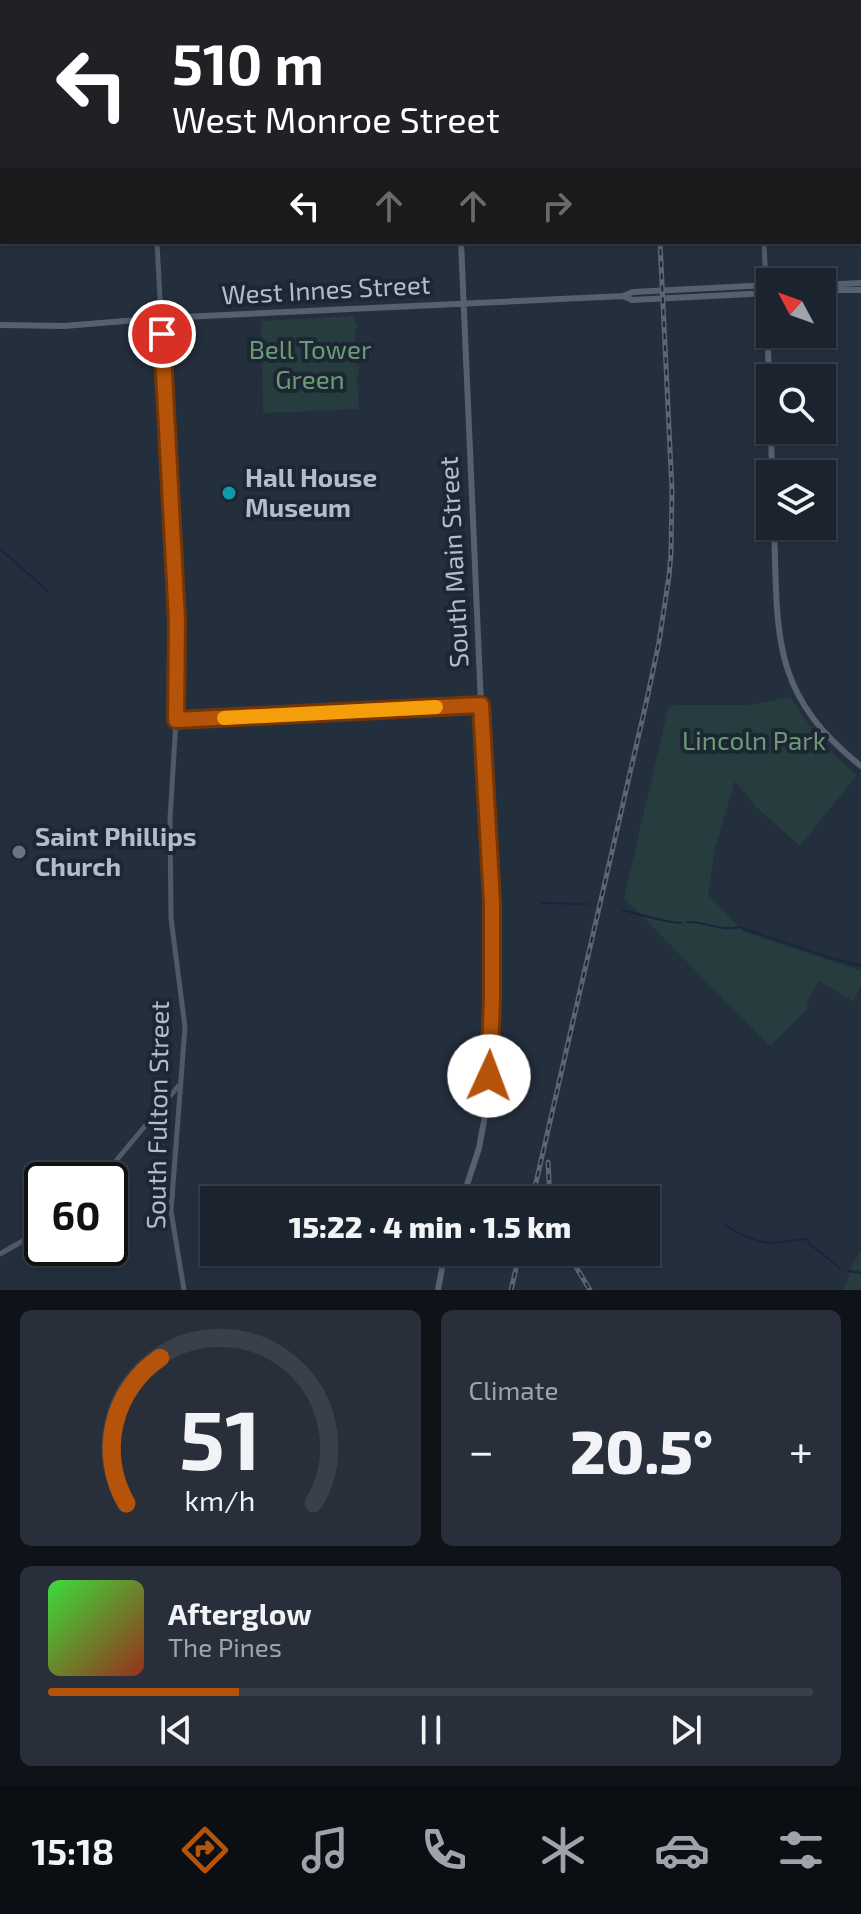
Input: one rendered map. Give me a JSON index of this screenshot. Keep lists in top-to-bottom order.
{
  "streets": {
    "main road": ["West Innes Street", "South Main Street"],
    "street": ["South Fulton Street"]
  },
  "crossings": [
    ["West Innes Street", "South Main Street"],
    ["West Innes Street", "South Fulton Street"]
  ],
  "parks": ["Bell Tower Green", "Lincoln Park"],
  "places": ["Hall House Museum", "Saint Phillips Church"],
  "north": "top left",
  "page": {
    "turn": ["510 m", "West Monroe Street"],
    "limit": "60",
    "trip": "15:22 · 4 min · 1.5 km",
    "tile": "Climate",
    "heat": ["−", "20.5°", "+"],
    "song": ["Afterglow", "The Pines"],
    "tabs": "15:18",
    "gauge": ["51", "km/h"]
  }
}
